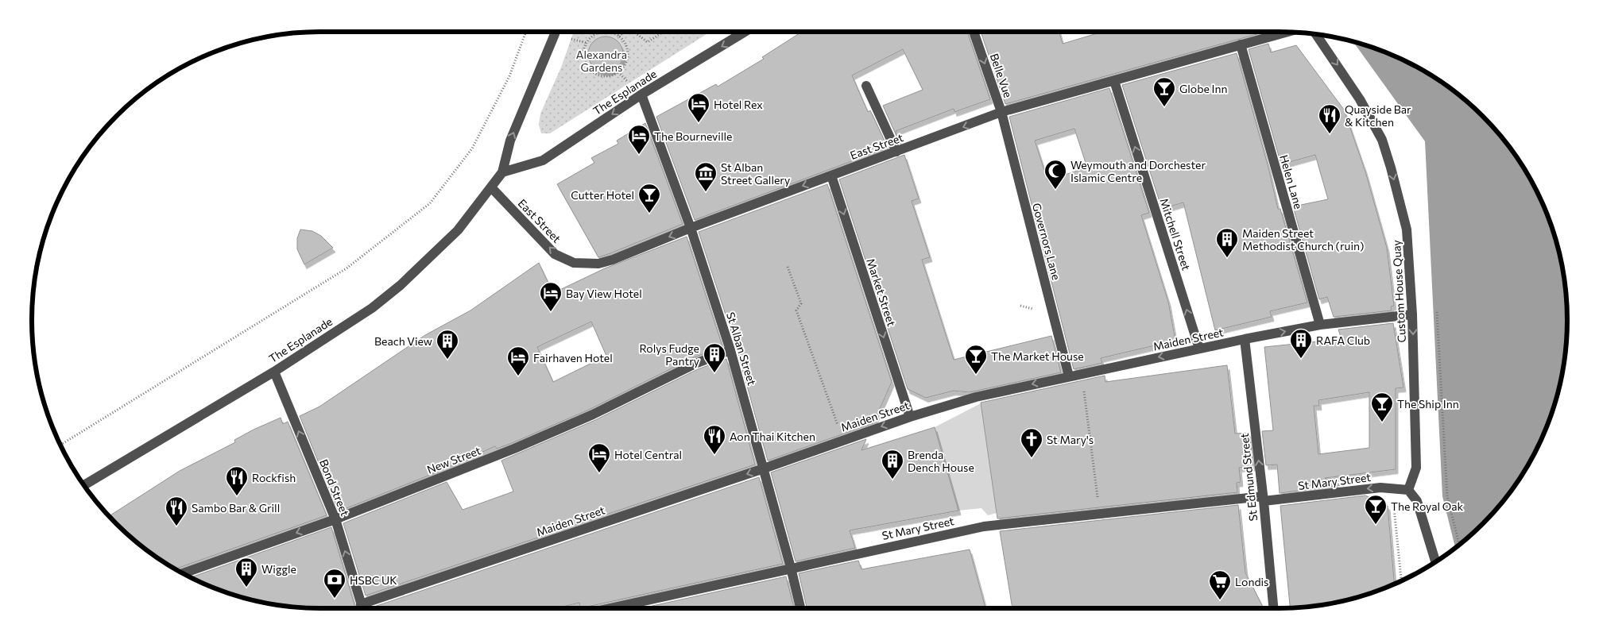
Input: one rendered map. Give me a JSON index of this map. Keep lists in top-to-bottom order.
{
  "streets": {
    "street": [
      "Belle Vue",
      "The Esplanade",
      "East Street",
      "Helen Lane",
      "Mitchell Street",
      "Governors Lane",
      "Custom House Quay",
      "Market Street",
      "Maiden Street",
      "St Alban Street",
      "New Street",
      "St Edmund Street",
      "St Mary Street",
      "Bond Street"
    ]
  },
  "crossings": [
    ["Belle Vue", "East Street"],
    ["Belle Vue", "Governors Lane"],
    ["The Esplanade", "East Street"],
    ["The Esplanade", "St Alban Street"],
    ["The Esplanade", "Bond Street"],
    ["East Street", "Helen Lane"],
    ["East Street", "Mitchell Street"],
    ["East Street", "Governors Lane"],
    ["East Street", "Market Street"],
    ["East Street", "St Alban Street"],
    ["Helen Lane", "Maiden Street"],
    ["Mitchell Street", "Maiden Street"],
    ["Governors Lane", "Maiden Street"],
    ["Custom House Quay", "Maiden Street"],
    ["Custom House Quay", "St Mary Street"],
    ["Market Street", "Maiden Street"],
    ["Maiden Street", "St Alban Street"],
    ["Maiden Street", "St Edmund Street"],
    ["Maiden Street", "Bond Street"],
    ["St Alban Street", "New Street"],
    ["St Alban Street", "St Mary Street"],
    ["New Street", "Bond Street"],
    ["St Edmund Street", "St Mary Street"]
  ],
  "one_way": [
    "Belle Vue",
    "East Street",
    "Mitchell Street",
    "Custom House Quay",
    "Market Street",
    "Maiden Street",
    "St Edmund Street",
    "Bond Street"
  ],
  "parks": ["Alexandra Gardens"],
  "places": {
    "bar": [
      "Globe Inn",
      "Cutter Hotel",
      "The Market House",
      "The Ship Inn",
      "The Royal Oak"
    ],
    "hotel": [
      "Hotel Rex",
      "The Bourneville",
      "Bay View Hotel",
      "Fairhaven Hotel",
      "Hotel Central"
    ],
    "restaurant": [
      "Quayside Bar & Kitchen",
      "Aon Thai Kitchen",
      "Rockfish",
      "Sambo Bar & Grill"
    ],
    "mosque": ["Weymouth and Dorchester Islamic Centre"],
    "museum": ["St Alban Street Gallery"],
    "building": [
      "Maiden Street Methodist Church (ruin)",
      "RAFA Club",
      "Beach View",
      "Rolys Fudge Pantry",
      "Brenda Dench House",
      "Wiggle"
    ],
    "church": ["St Mary's"],
    "bank": ["HSBC UK"],
    "supermarket": ["Londis"]
  }
}
